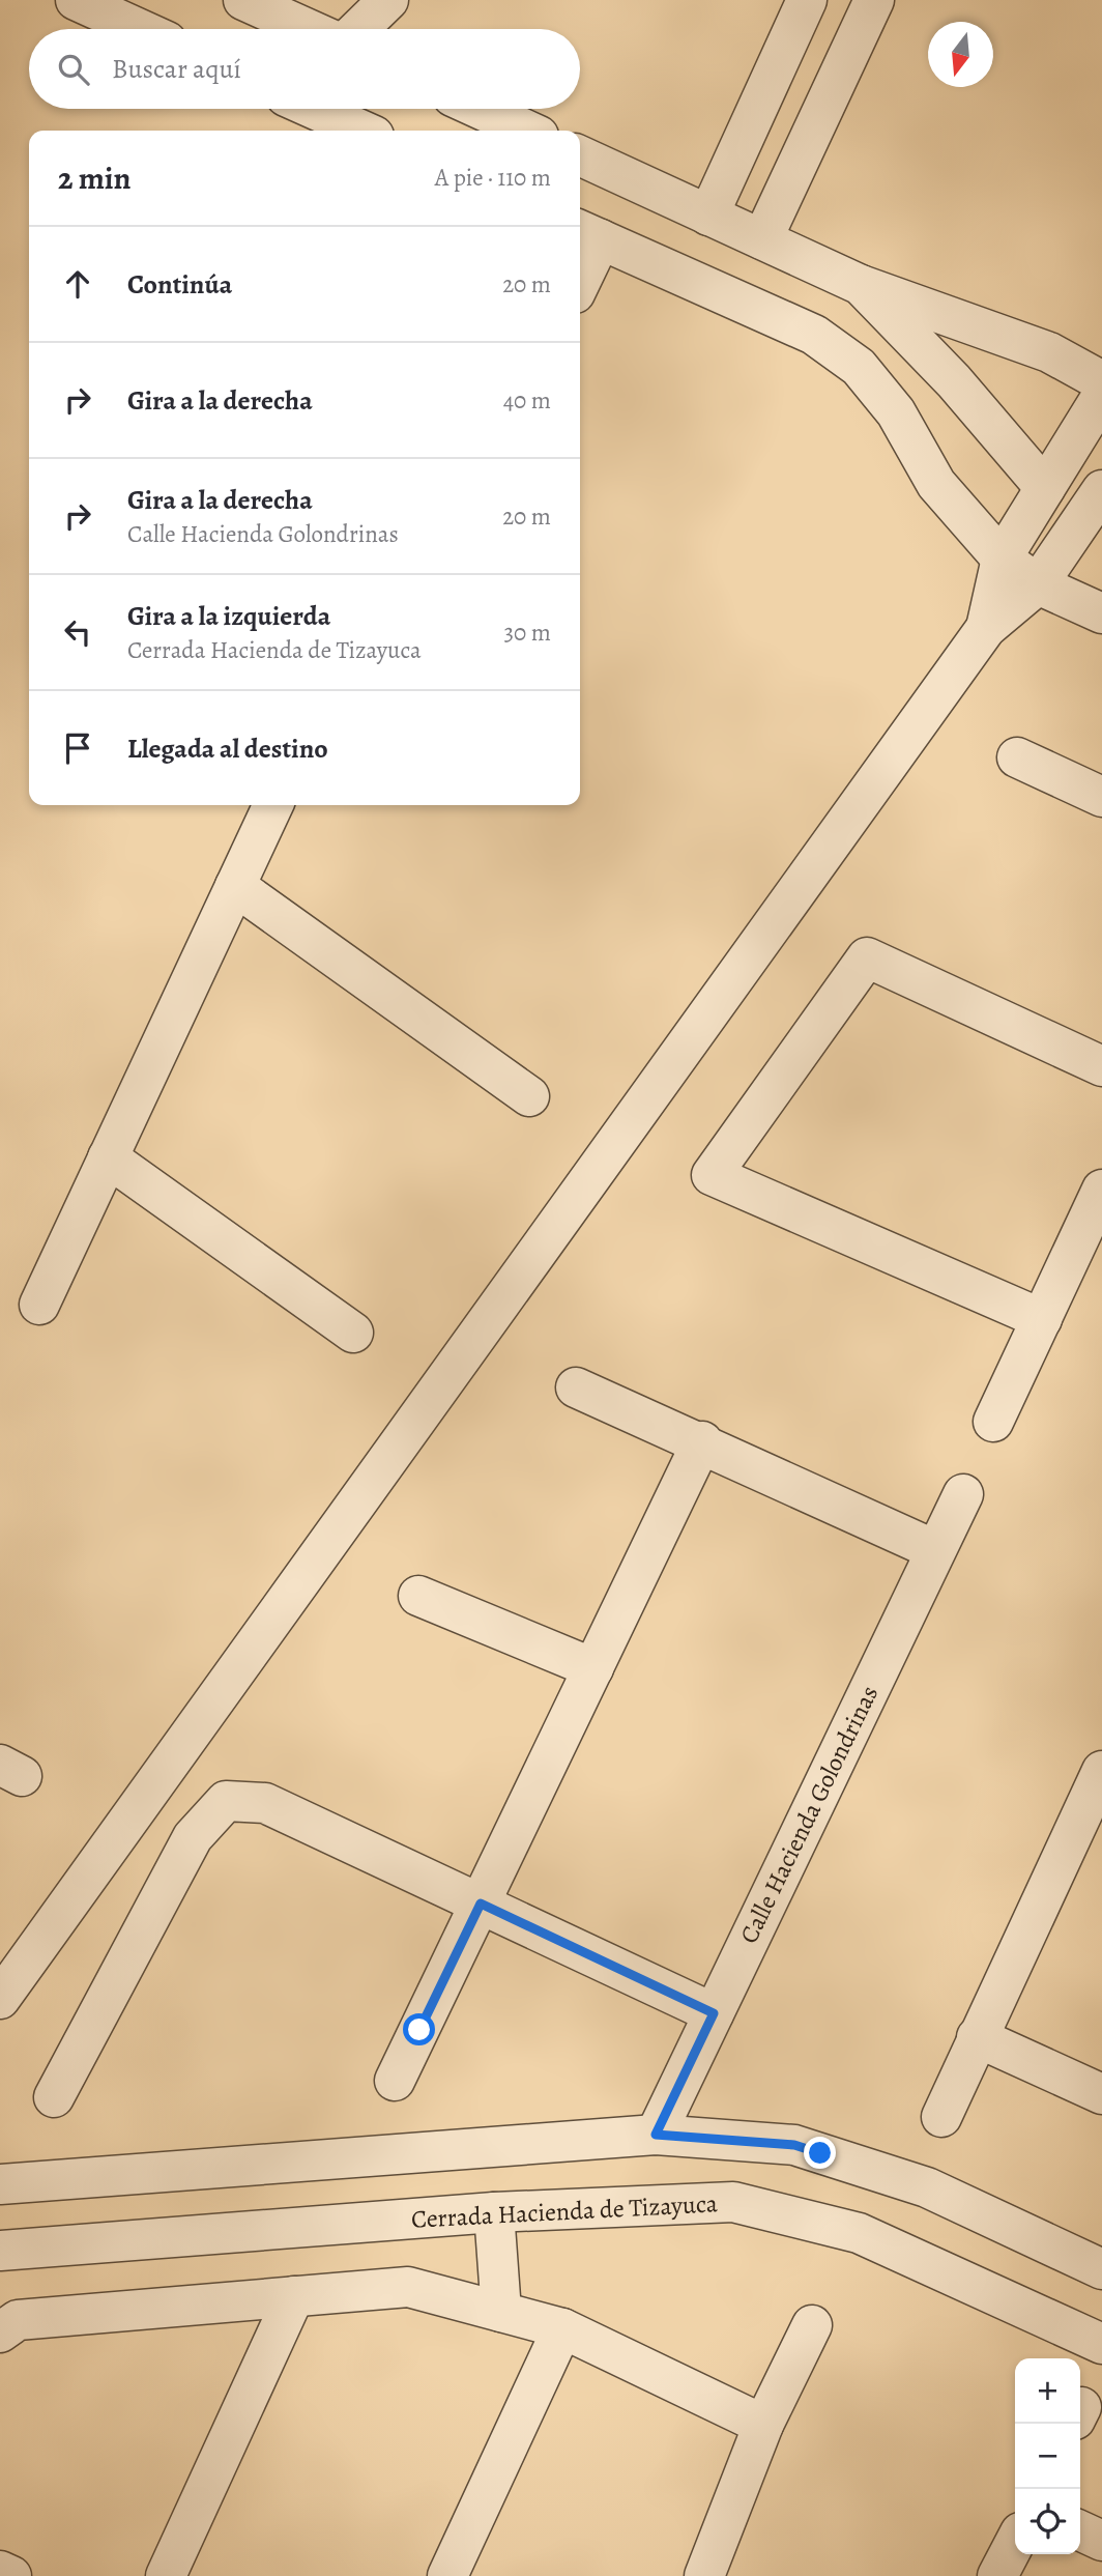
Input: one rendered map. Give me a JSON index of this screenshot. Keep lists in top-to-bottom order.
{
  "streets": {
    "street": ["Calle Hacienda Golondrinas", "Cerrada Hacienda de Tizayuca"]
  },
  "north": "bottom",
  "page": {
    "search": "Buscar aquí",
    "heading": ["2 min", "A pie · 110 m"],
    "list": [
      ["Continúa", "20 m"],
      ["Gira a la derecha", "40 m"],
      ["Gira a la derecha", "Calle Hacienda Golondrinas", "20 m"],
      ["Gira a la izquierda", "Cerrada Hacienda de Tizayuca", "30 m"],
      "Llegada al destino"
    ],
    "map_buttons": ["+", "−"]
  }
}
